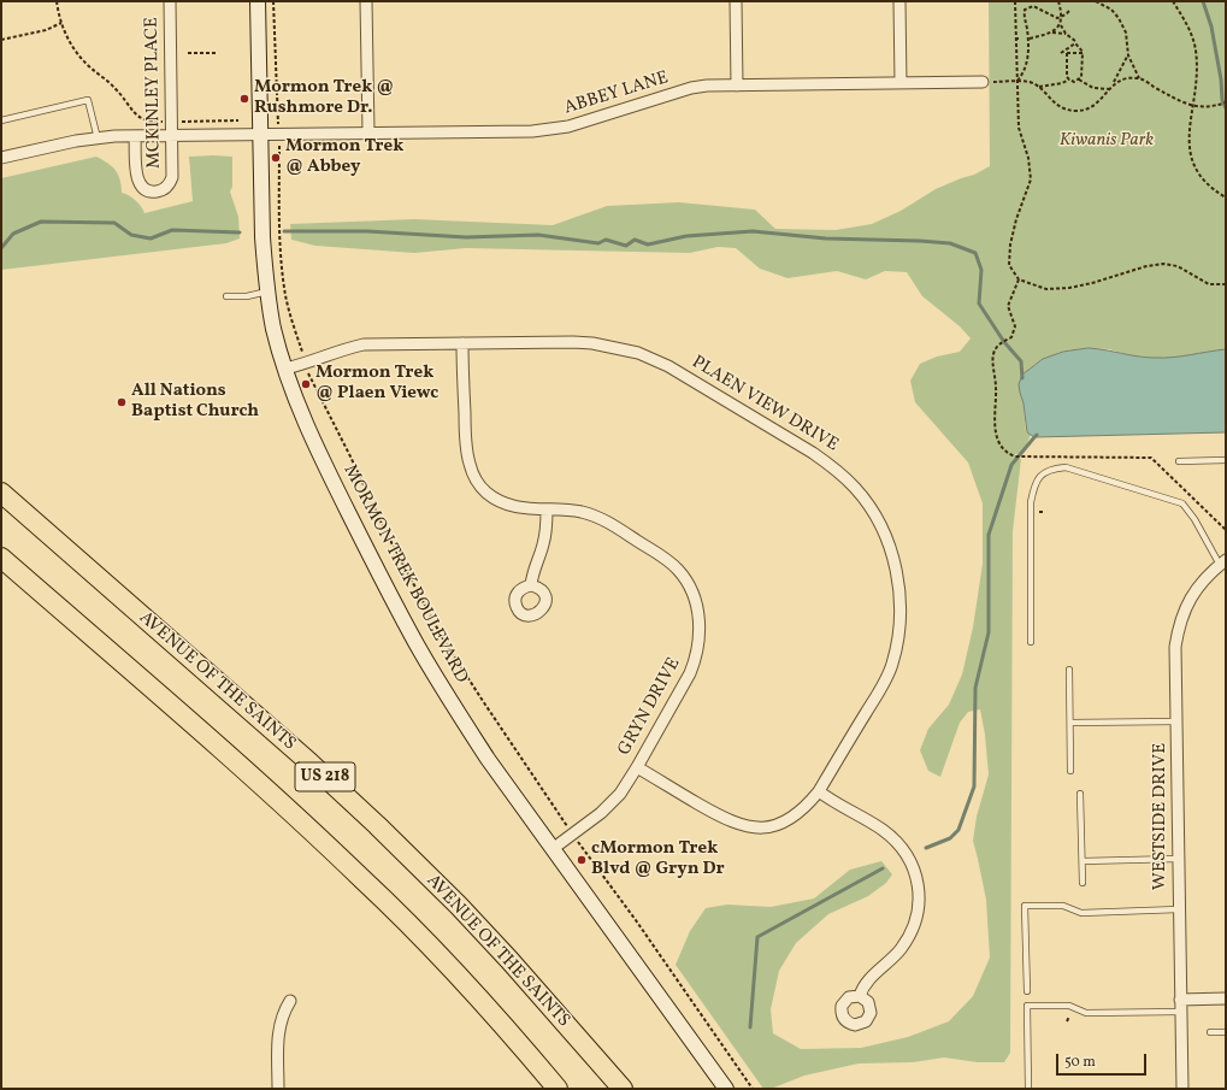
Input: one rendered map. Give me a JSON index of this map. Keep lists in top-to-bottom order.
{
  "streets": {
    "highway": ["AVENUE OF THE SAINTS", "US 218"],
    "main road": ["MORMON TREK BOULEVARD"],
    "street": [
      "MCKINLEY PLACE",
      "ABBEY LANE",
      "PLAEN VIEW DRIVE",
      "GRYN DRIVE",
      "WESTSIDE DRIVE"
    ]
  },
  "crossings": [
    ["MCKINLEY PLACE", "ABBEY LANE"],
    ["ABBEY LANE", "MORMON TREK BOULEVARD"],
    ["PLAEN VIEW DRIVE", "MORMON TREK BOULEVARD"],
    ["PLAEN VIEW DRIVE", "GRYN DRIVE"],
    ["MORMON TREK BOULEVARD", "GRYN DRIVE"]
  ],
  "parks": ["Kiwanis Park"],
  "places": [
    "Mormon Trek @ Rushmore Dr.",
    "Mormon Trek @ Abbey",
    "Mormon Trek @ Plaen Viewc",
    "All Nations Baptist Church",
    "cMormon Trek Blvd @ Gryn Dr"
  ],
  "scale_bar": "50 m"
}
